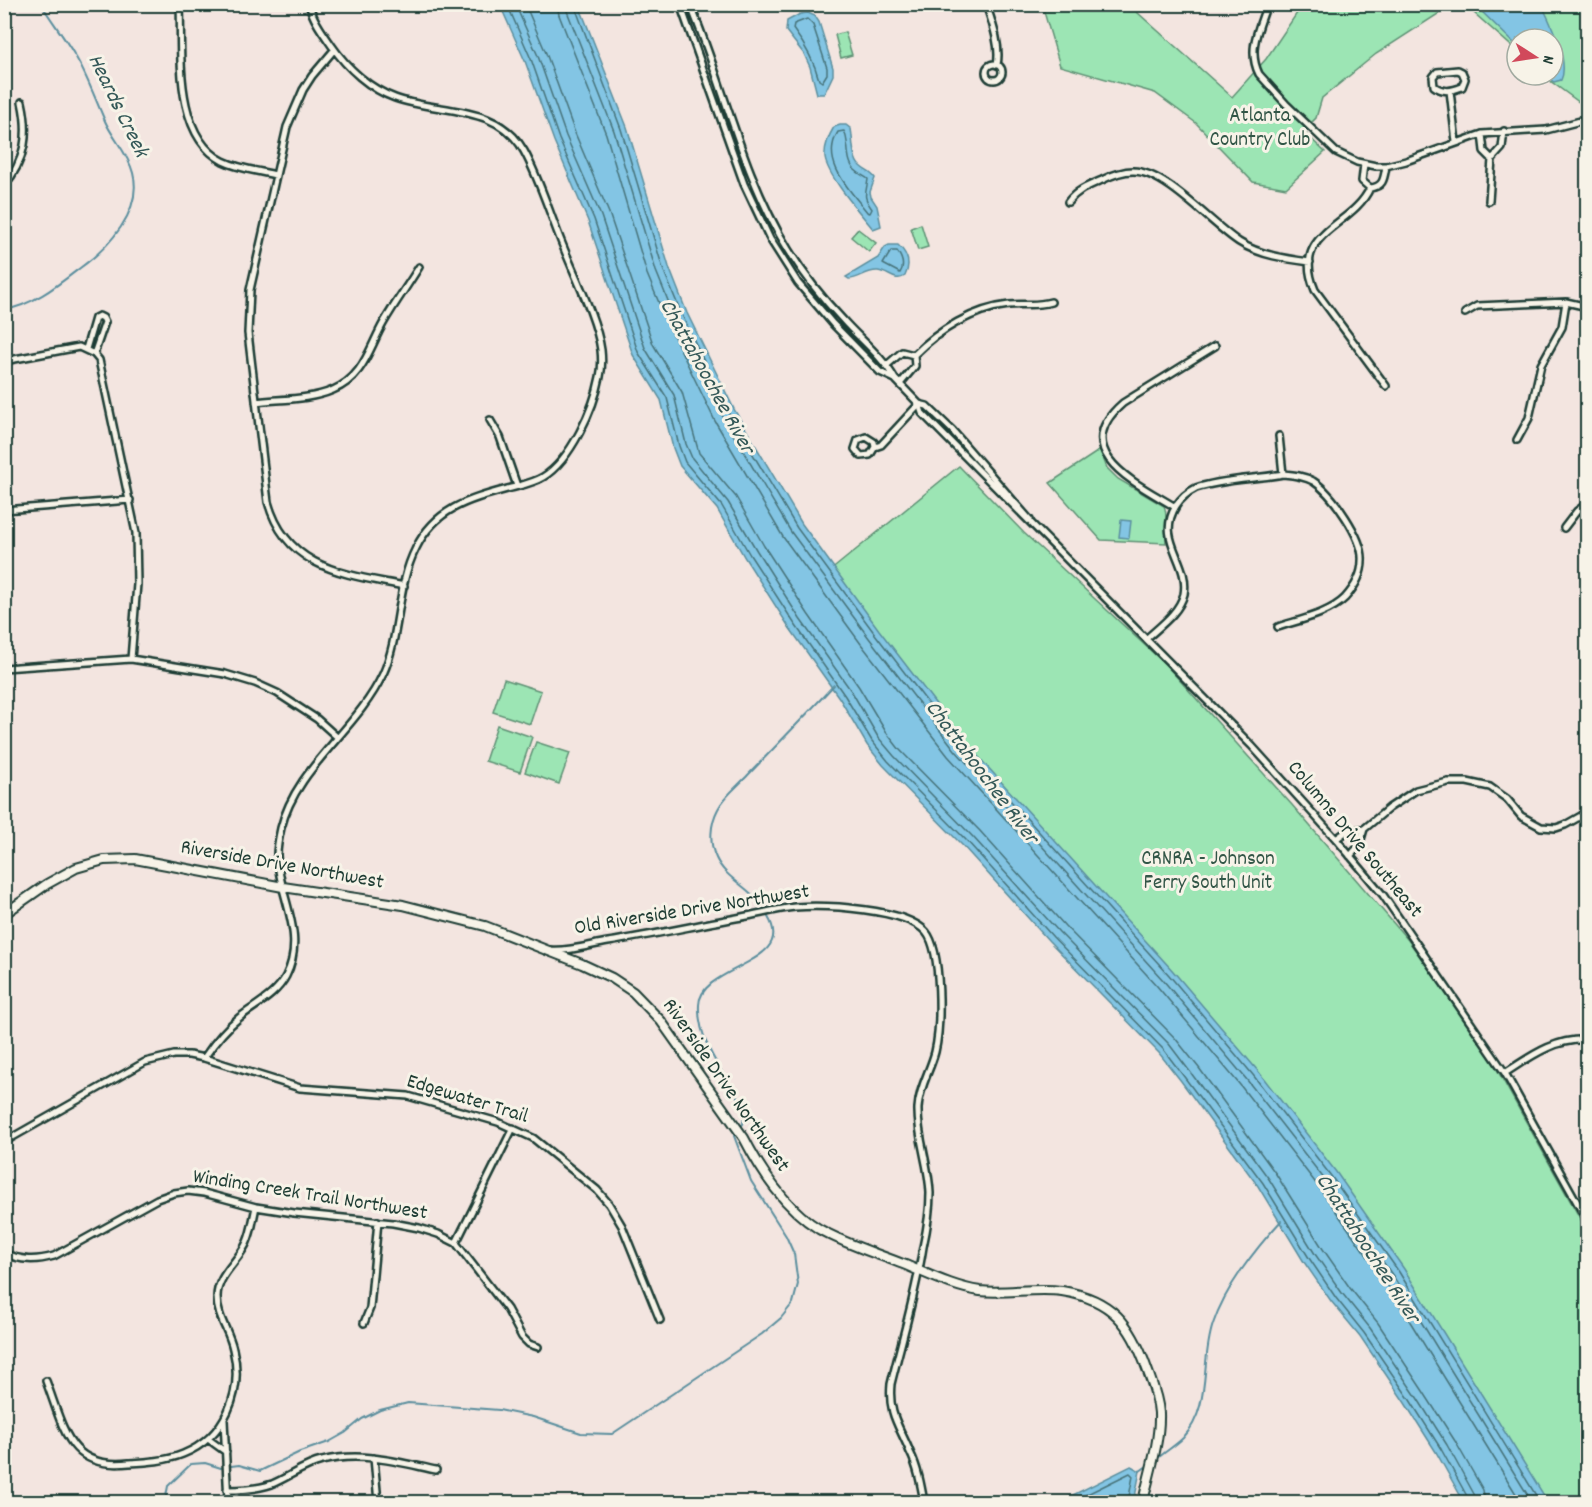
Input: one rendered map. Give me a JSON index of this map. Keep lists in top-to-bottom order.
{
  "streets": {
    "street": [
      "Columns Drive Southeast",
      "Riverside Drive Northwest",
      "Old Riverside Drive Northwest",
      "Edgewater Trail",
      "Winding Creek Trail Northwest"
    ]
  },
  "crossings": [
    ["Riverside Drive Northwest", "Old Riverside Drive Northwest"]
  ],
  "water": ["Heards Creek", "Chattahoochee River"],
  "parks": ["Atlanta Country Club", "CRNRA - Johnson Ferry South Unit"],
  "north": "right"
}
